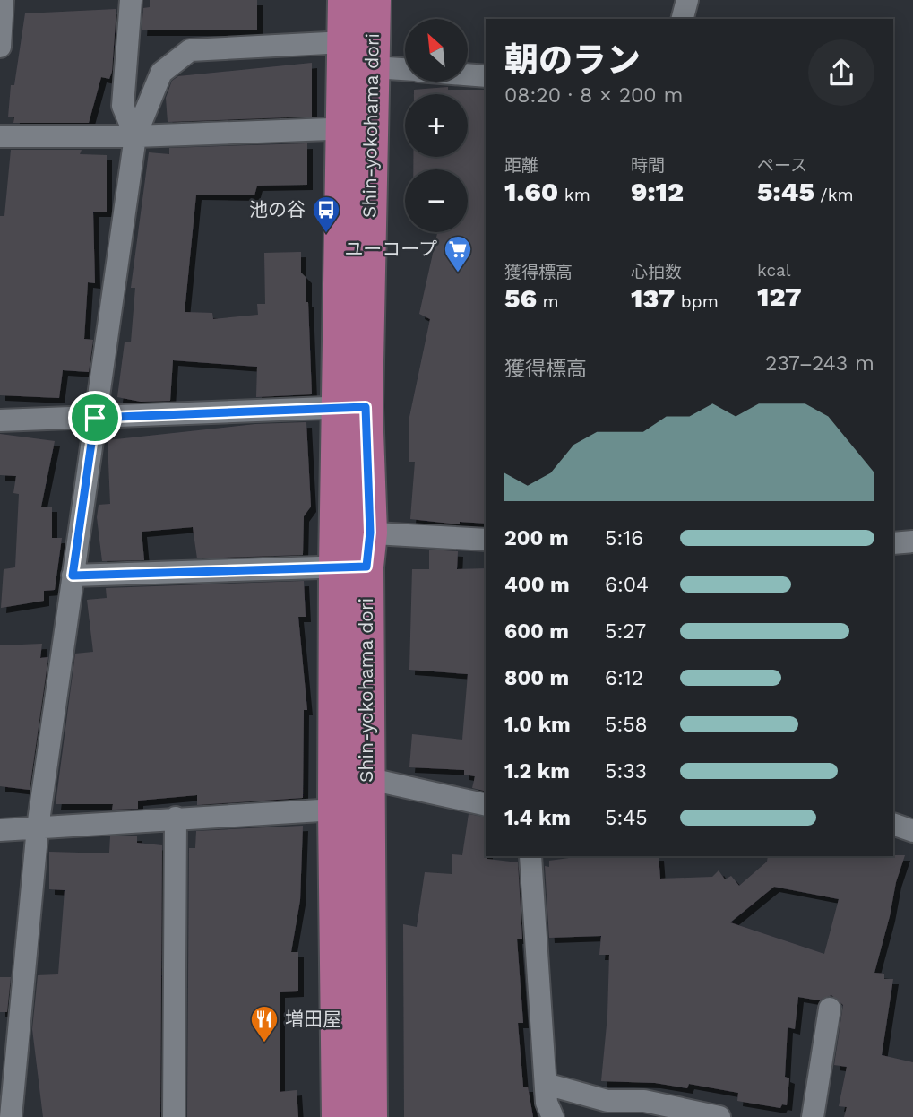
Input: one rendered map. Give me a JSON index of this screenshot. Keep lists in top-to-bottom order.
{
  "streets": {
    "main road": ["Shin-yokohama dori"]
  },
  "places": {
    "bus stop": ["池の谷"],
    "supermarket": ["ユーコープ"],
    "restaurant": ["増田屋"]
  },
  "north": "top left",
  "page": {
    "map_buttons": ["+", "−"],
    "heading": ["朝のラン", "08:20 · 8 × 200 m"],
    "stats": [
      ["距離", "1.60 km"],
      ["時間", "9:12"],
      ["ペース", "5:45 /km"],
      ["獲得標高", "56 m"],
      ["心拍数", "137 bpm"],
      ["kcal", "127"]
    ],
    "chart": ["獲得標高", "237–243 m"],
    "list": [
      {
        "name": "200 m",
        "note": "5:16"
      },
      {
        "name": "400 m",
        "note": "6:04"
      },
      {
        "name": "600 m",
        "note": "5:27"
      },
      {
        "name": "800 m",
        "note": "6:12"
      },
      {
        "name": "1.0 km",
        "note": "5:58"
      },
      {
        "name": "1.2 km",
        "note": "5:33"
      },
      {
        "name": "1.4 km",
        "note": "5:45"
      }
    ]
  }
}
